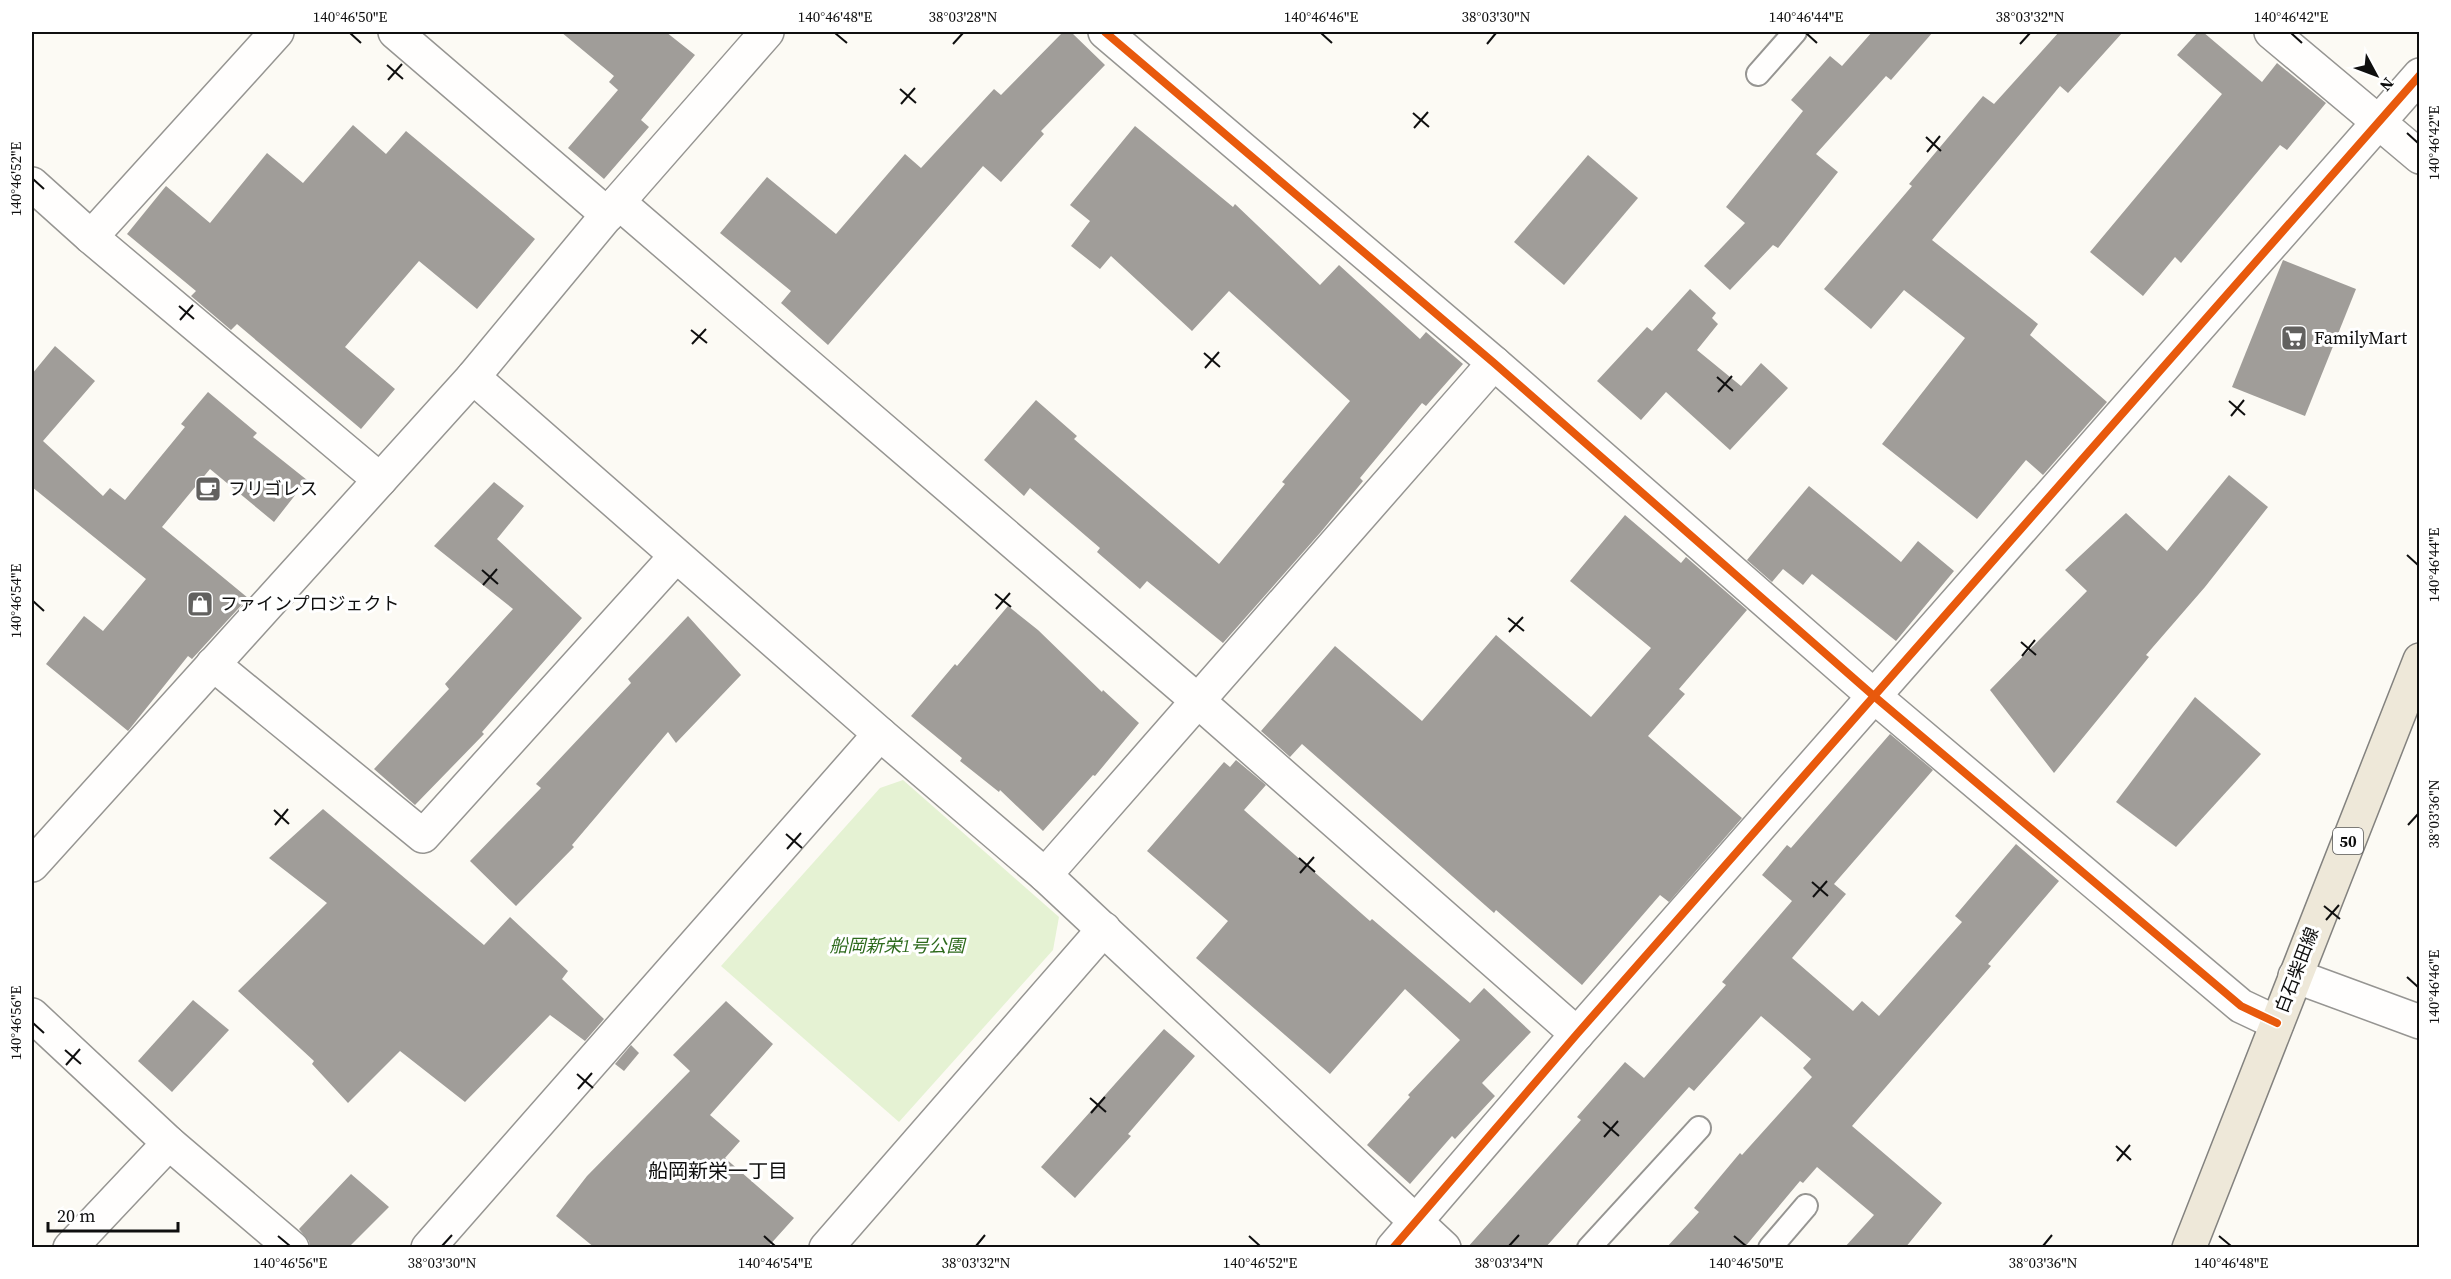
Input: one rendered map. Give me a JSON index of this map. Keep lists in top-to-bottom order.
{
  "streets": {
    "main road": ["50", "白石柴田線"]
  },
  "districts": ["船岡新栄一丁目"],
  "parks": ["船岡新栄1号公園"],
  "places": {
    "supermarket": ["FamilyMart"],
    "cafe": ["フリゴレス"],
    "shop": ["ファインプロジェクト"]
  },
  "scale_bar": "20 m",
  "north": "bottom right",
  "coordinates": [
    "140°46'50\"E",
    "140°46'48\"E",
    "38°03'28\"N",
    "140°46'46\"E",
    "38°03'30\"N",
    "140°46'44\"E",
    "38°03'32\"N",
    "140°46'42\"E",
    "140°46'52\"E",
    "140°46'54\"E",
    "38°03'36\"N",
    "140°46'56\"E",
    "38°03'34\"N"
  ]
}
